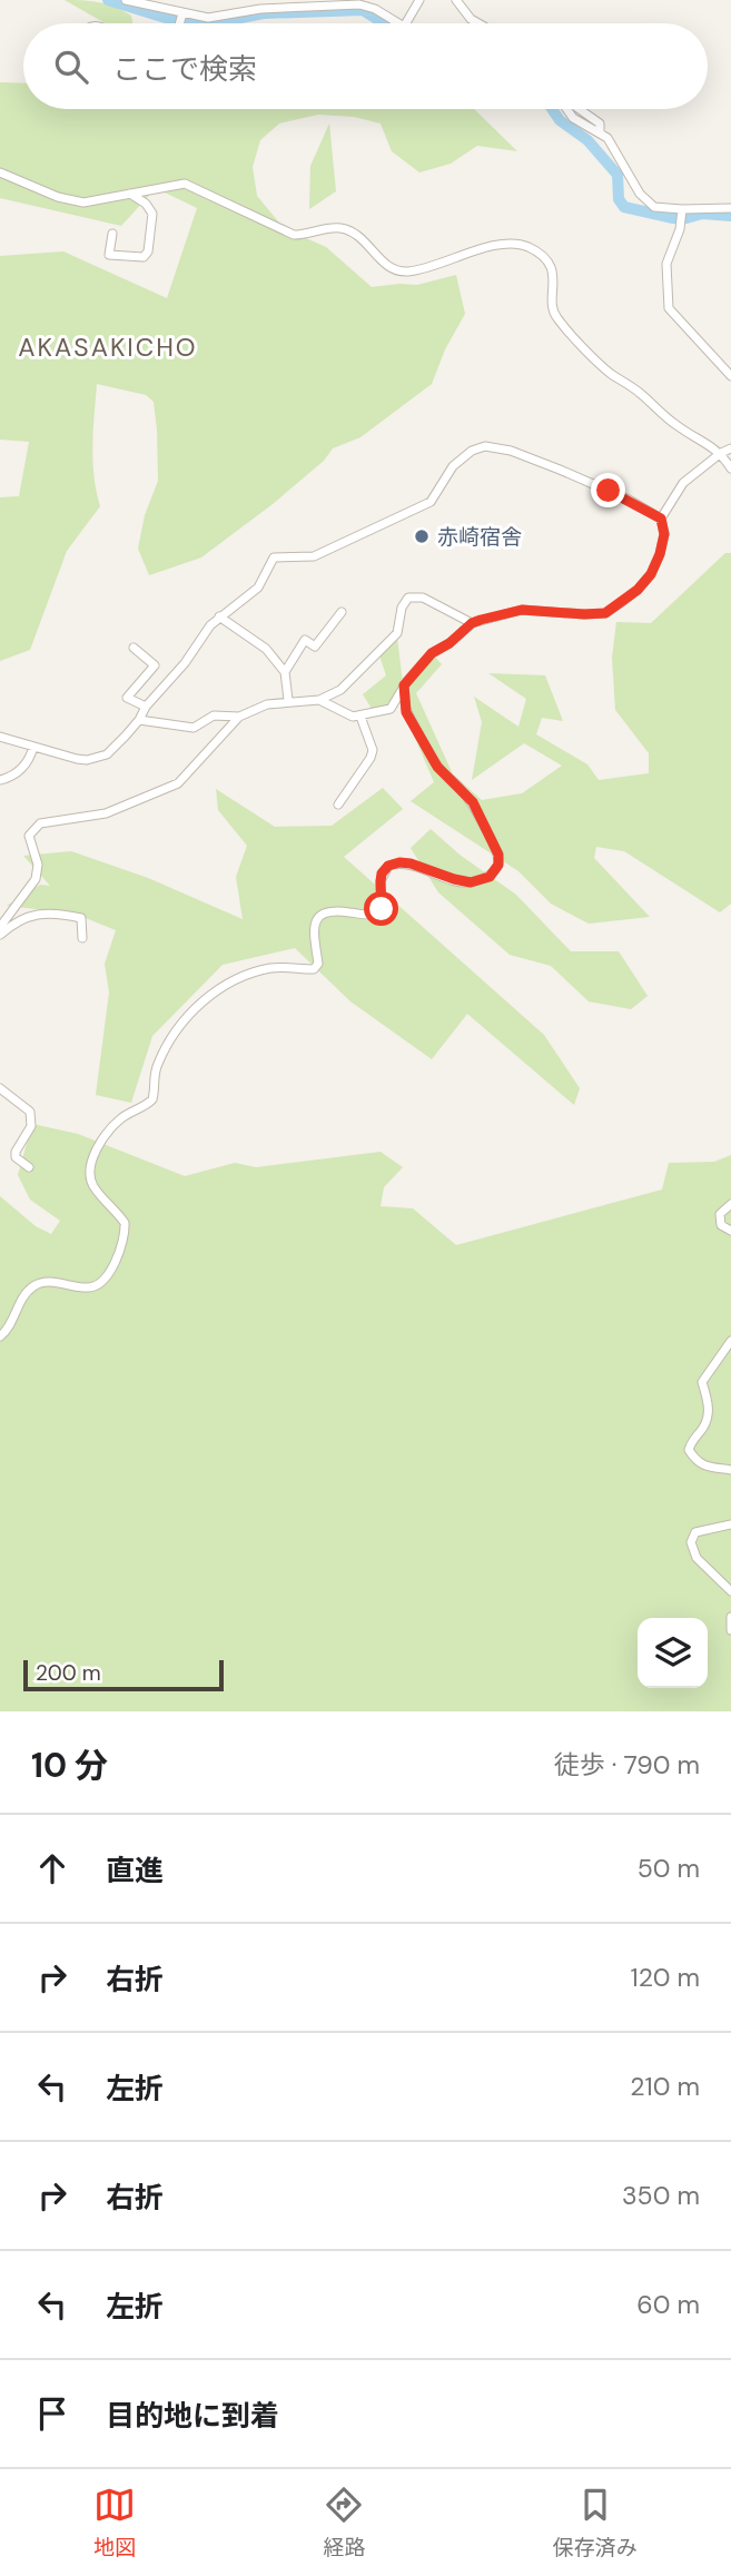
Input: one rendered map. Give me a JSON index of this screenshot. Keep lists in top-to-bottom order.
{
  "districts": ["AKASAKICHO"],
  "places": ["赤崎宿舎"],
  "scale_bar": "200 m",
  "page": {
    "search": "ここで検索",
    "scale": "200 m",
    "heading": ["10 分", "徒歩 · 790 m"],
    "list": [
      ["直進", "50 m"],
      ["右折", "120 m"],
      ["左折", "210 m"],
      ["右折", "350 m"],
      ["左折", "60 m"],
      "目的地に到着"
    ],
    "nav": ["地図", "経路", "保存済み"]
  }
}
